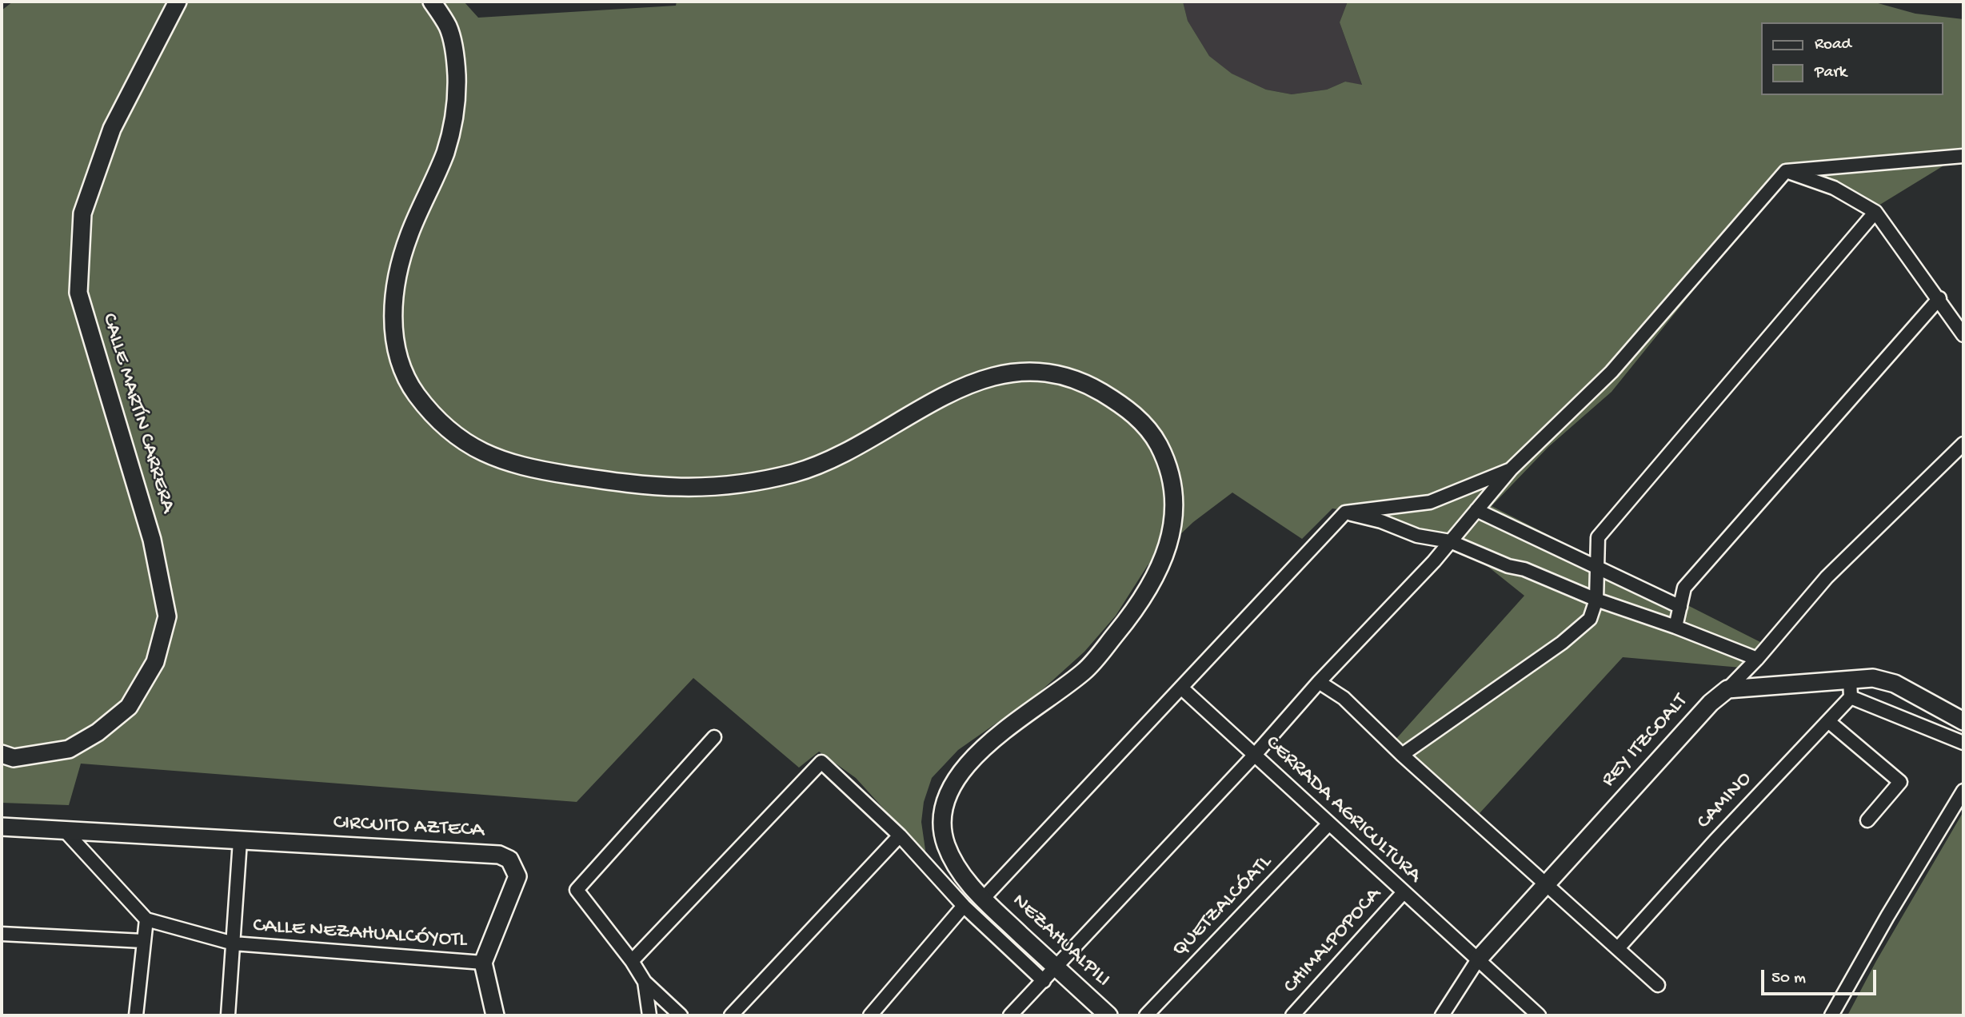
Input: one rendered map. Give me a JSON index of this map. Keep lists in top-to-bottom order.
{
  "streets": {
    "street": [
      "CALLE MARTÍN CARRERA",
      "REY ITZCOALT",
      "CAMINO",
      "CERRADA AGRICULTURA",
      "CIRCUITO AZTECA",
      "QUETZALCÓATL",
      "CALLE NEZAHUALCÓYOTL",
      "NEZAHUALPILI",
      "CHIMALPOPOCA"
    ]
  },
  "crossings": [
    ["REY ITZCOALT", "CERRADA AGRICULTURA"],
    ["CERRADA AGRICULTURA", "QUETZALCÓATL"],
    ["CERRADA AGRICULTURA", "CHIMALPOPOCA"],
    ["CIRCUITO AZTECA", "CALLE NEZAHUALCÓYOTL"]
  ],
  "legend": ["Road", "Park"],
  "scale_bar": "50 m"
}
